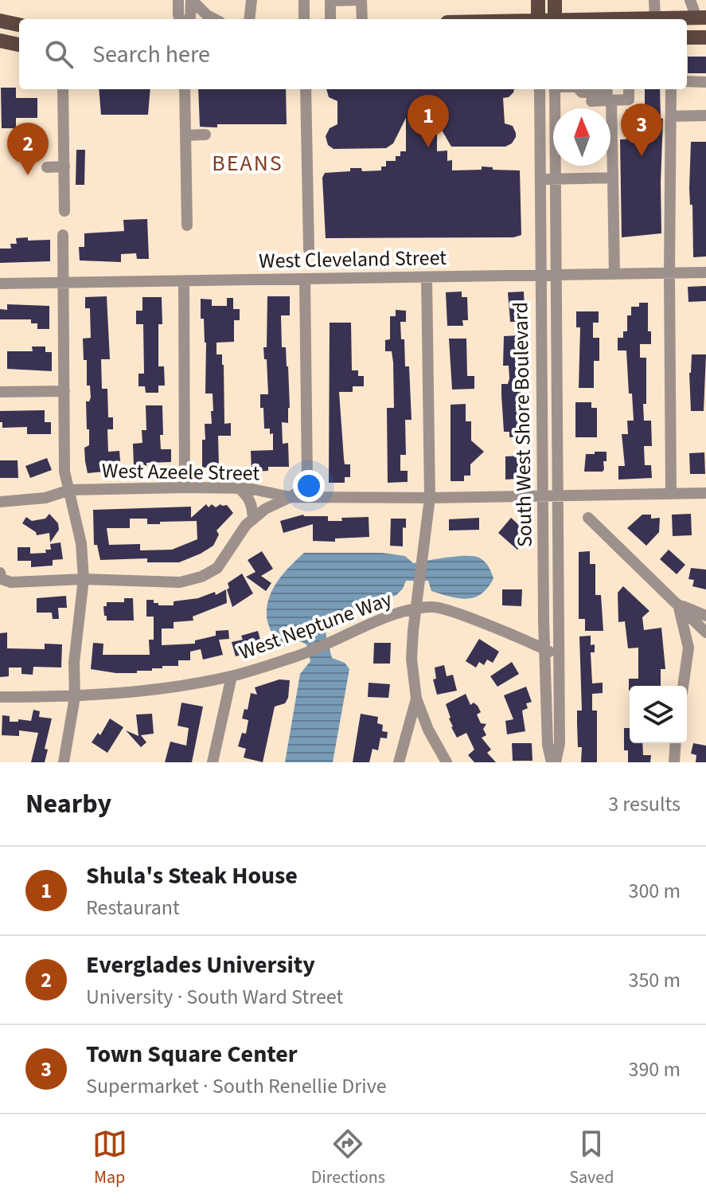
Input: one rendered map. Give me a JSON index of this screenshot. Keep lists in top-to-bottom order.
{
  "streets": {
    "street": [
      "West Cleveland Street",
      "South West Shore Boulevard",
      "West Azeele Street",
      "West Neptune Way"
    ]
  },
  "crossings": [
    ["West Cleveland Street", "South West Shore Boulevard"],
    ["South West Shore Boulevard", "West Azeele Street"],
    ["South West Shore Boulevard", "West Neptune Way"]
  ],
  "districts": ["BEANS"],
  "north": "top",
  "page": {
    "search": "Search here",
    "pins": ["1", "3", "2"],
    "heading": ["Nearby", "3 results"],
    "list": [
      {
        "mark": "1",
        "name": "Shula's Steak House",
        "note": "Restaurant",
        "value": "300 m"
      },
      {
        "mark": "2",
        "name": "Everglades University",
        "note": "University · South Ward Street",
        "value": "350 m"
      },
      {
        "mark": "3",
        "name": "Town Square Center",
        "note": "Supermarket · South Renellie Drive",
        "value": "390 m"
      }
    ],
    "nav": ["Map", "Directions", "Saved"]
  }
}
